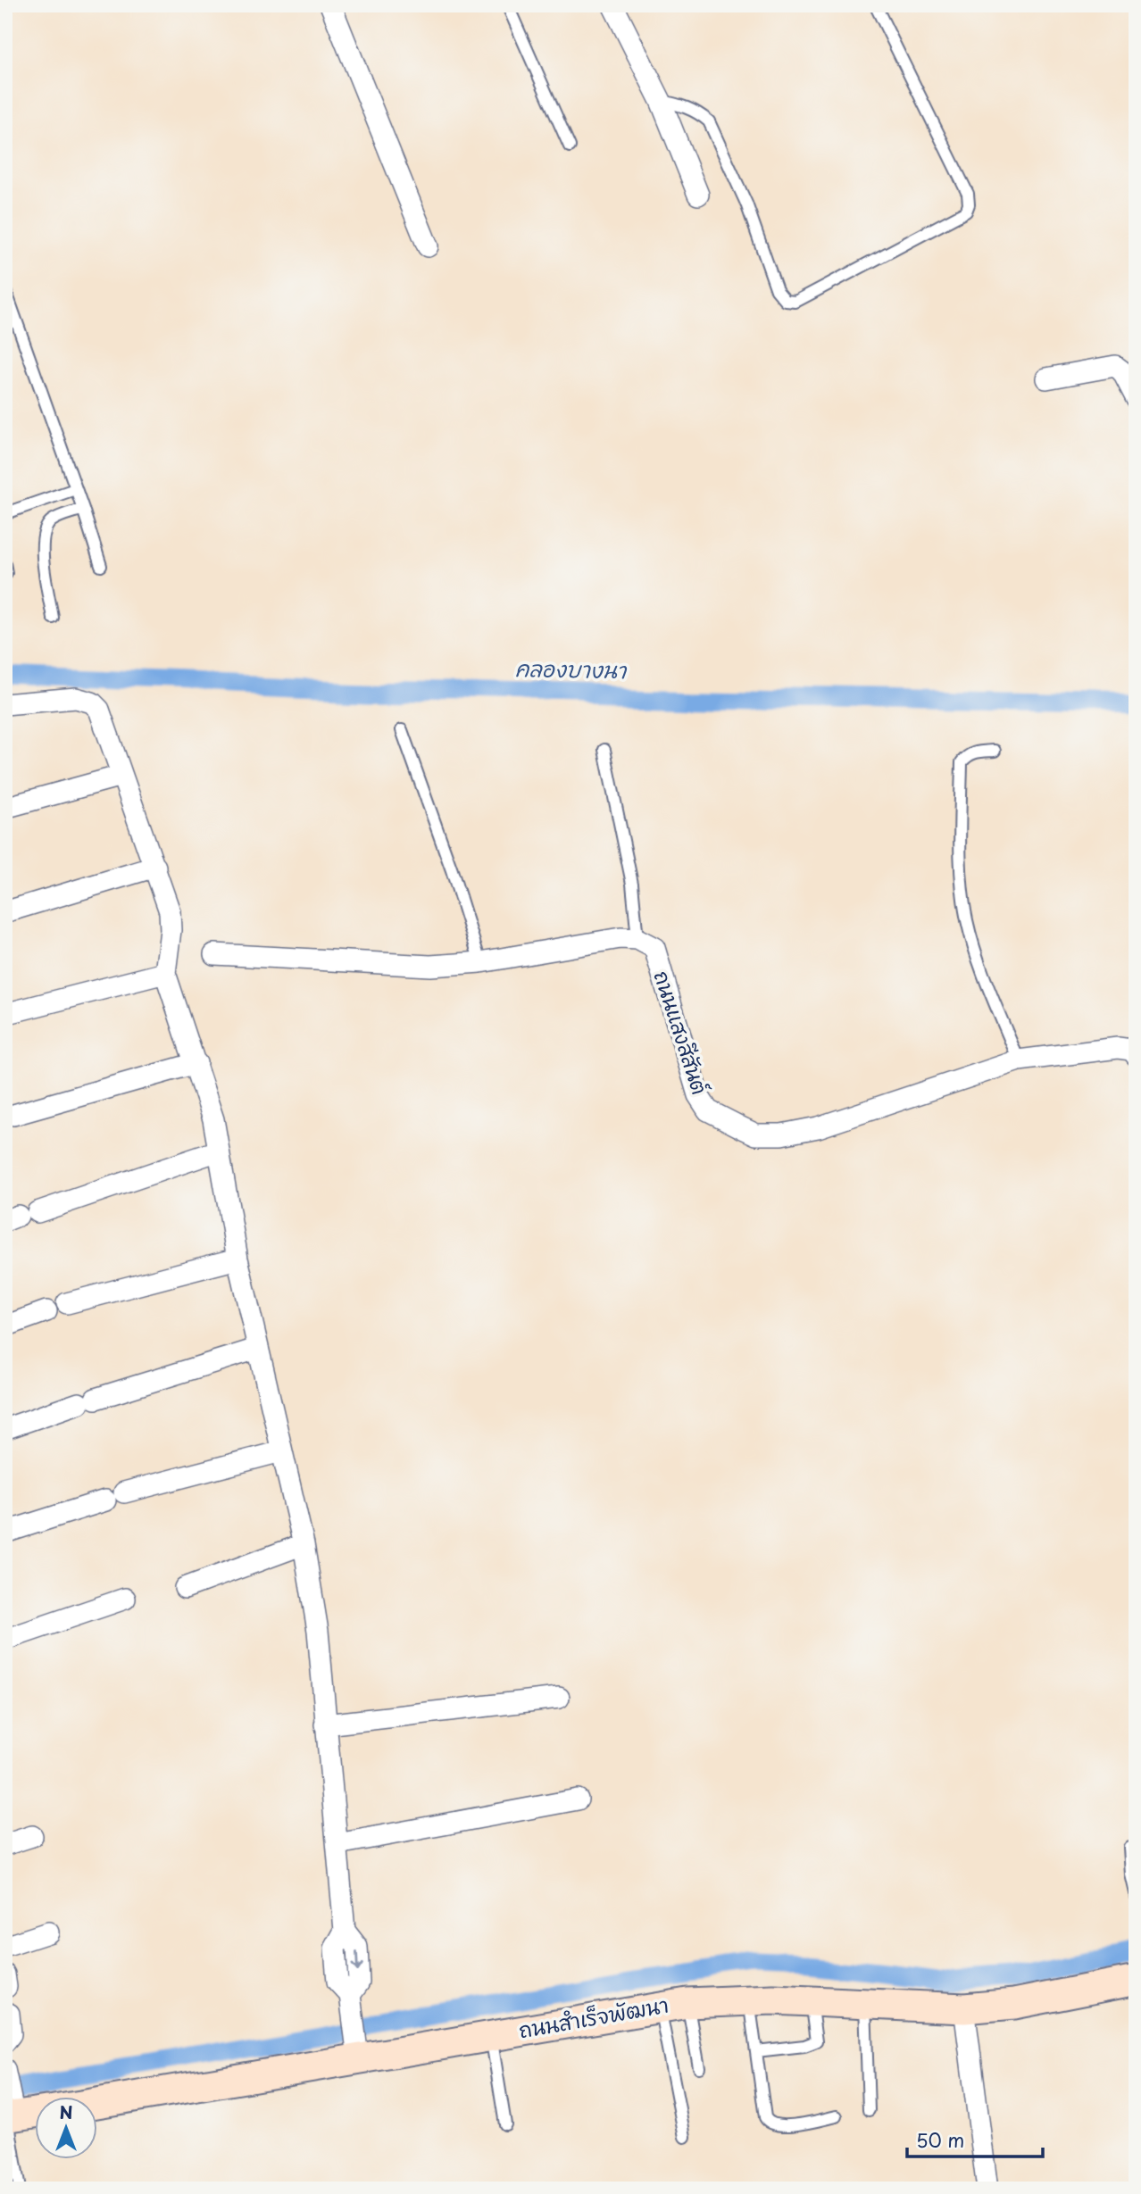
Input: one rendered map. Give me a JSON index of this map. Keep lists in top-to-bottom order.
{
  "streets": {
    "street": ["ถนนแสงสีสันต์", "ถนนสำเร็จพัฒนา"]
  },
  "water": ["คลองบางนา"],
  "scale_bar": "50 m",
  "north": "top"
}
